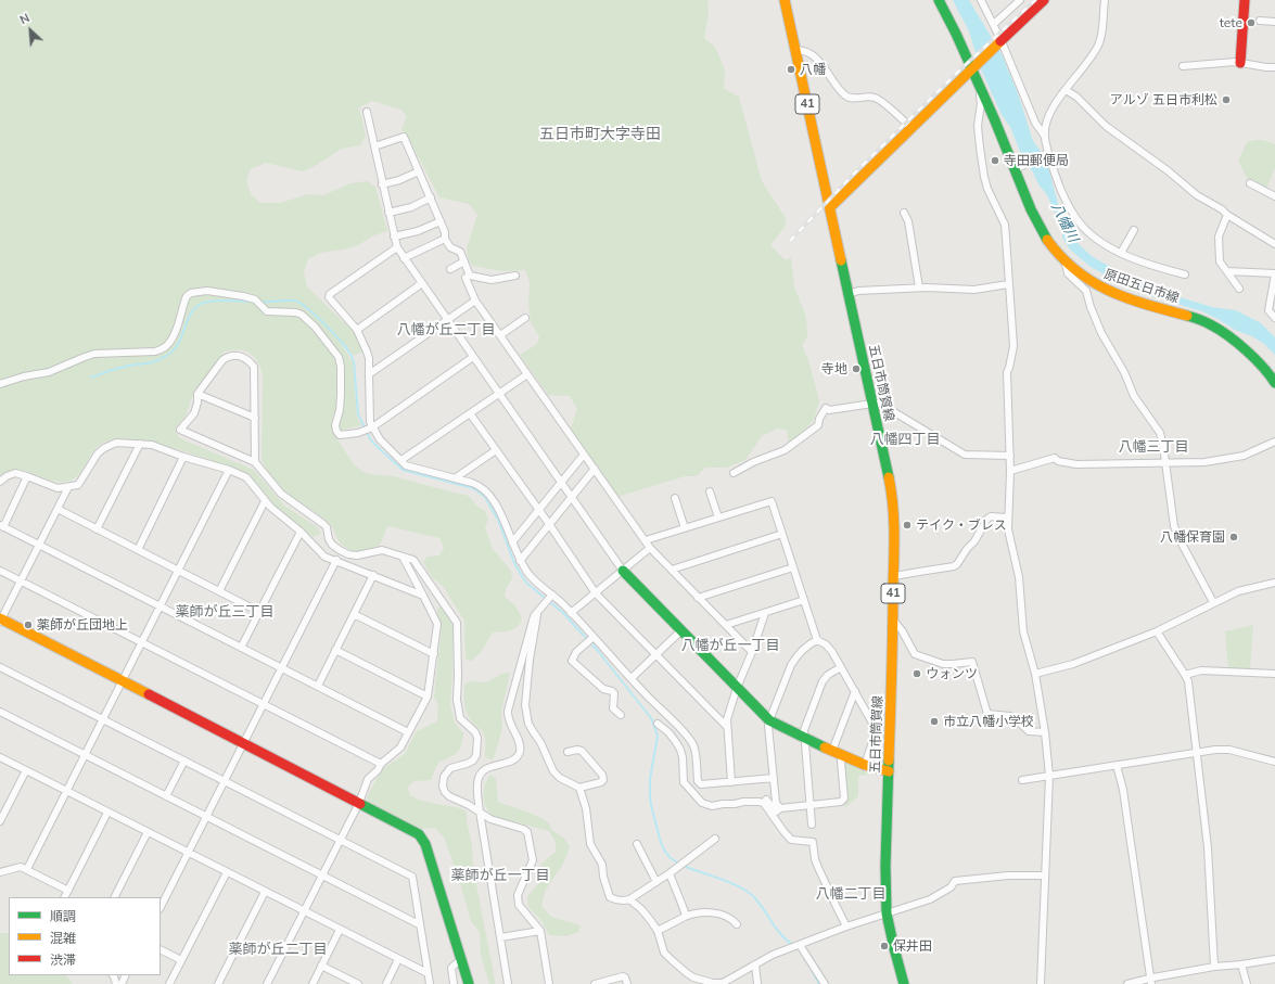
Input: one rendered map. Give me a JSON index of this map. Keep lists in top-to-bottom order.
{
  "streets": {
    "main road": ["41", "原田五日市線", "五日市筒賀線"]
  },
  "districts": [
    "五日市町大字寺田",
    "八幡が丘二丁目",
    "八幡四丁目",
    "八幡三丁目",
    "薬師が丘三丁目",
    "八幡が丘一丁目",
    "薬師が丘一丁目",
    "八幡二丁目",
    "薬師が丘二丁目"
  ],
  "water": ["八幡川"],
  "places": [
    "tete",
    "八幡",
    "アルゾ 五日市利松",
    "寺田郵便局",
    "寺地",
    "テイク・ブレス",
    "八幡保育園",
    "薬師が丘団地上",
    "ウォンツ",
    "市立八幡小学校",
    "保井田"
  ],
  "legend": ["順調", "混雑", "渋滞"],
  "north": "top left"
}
